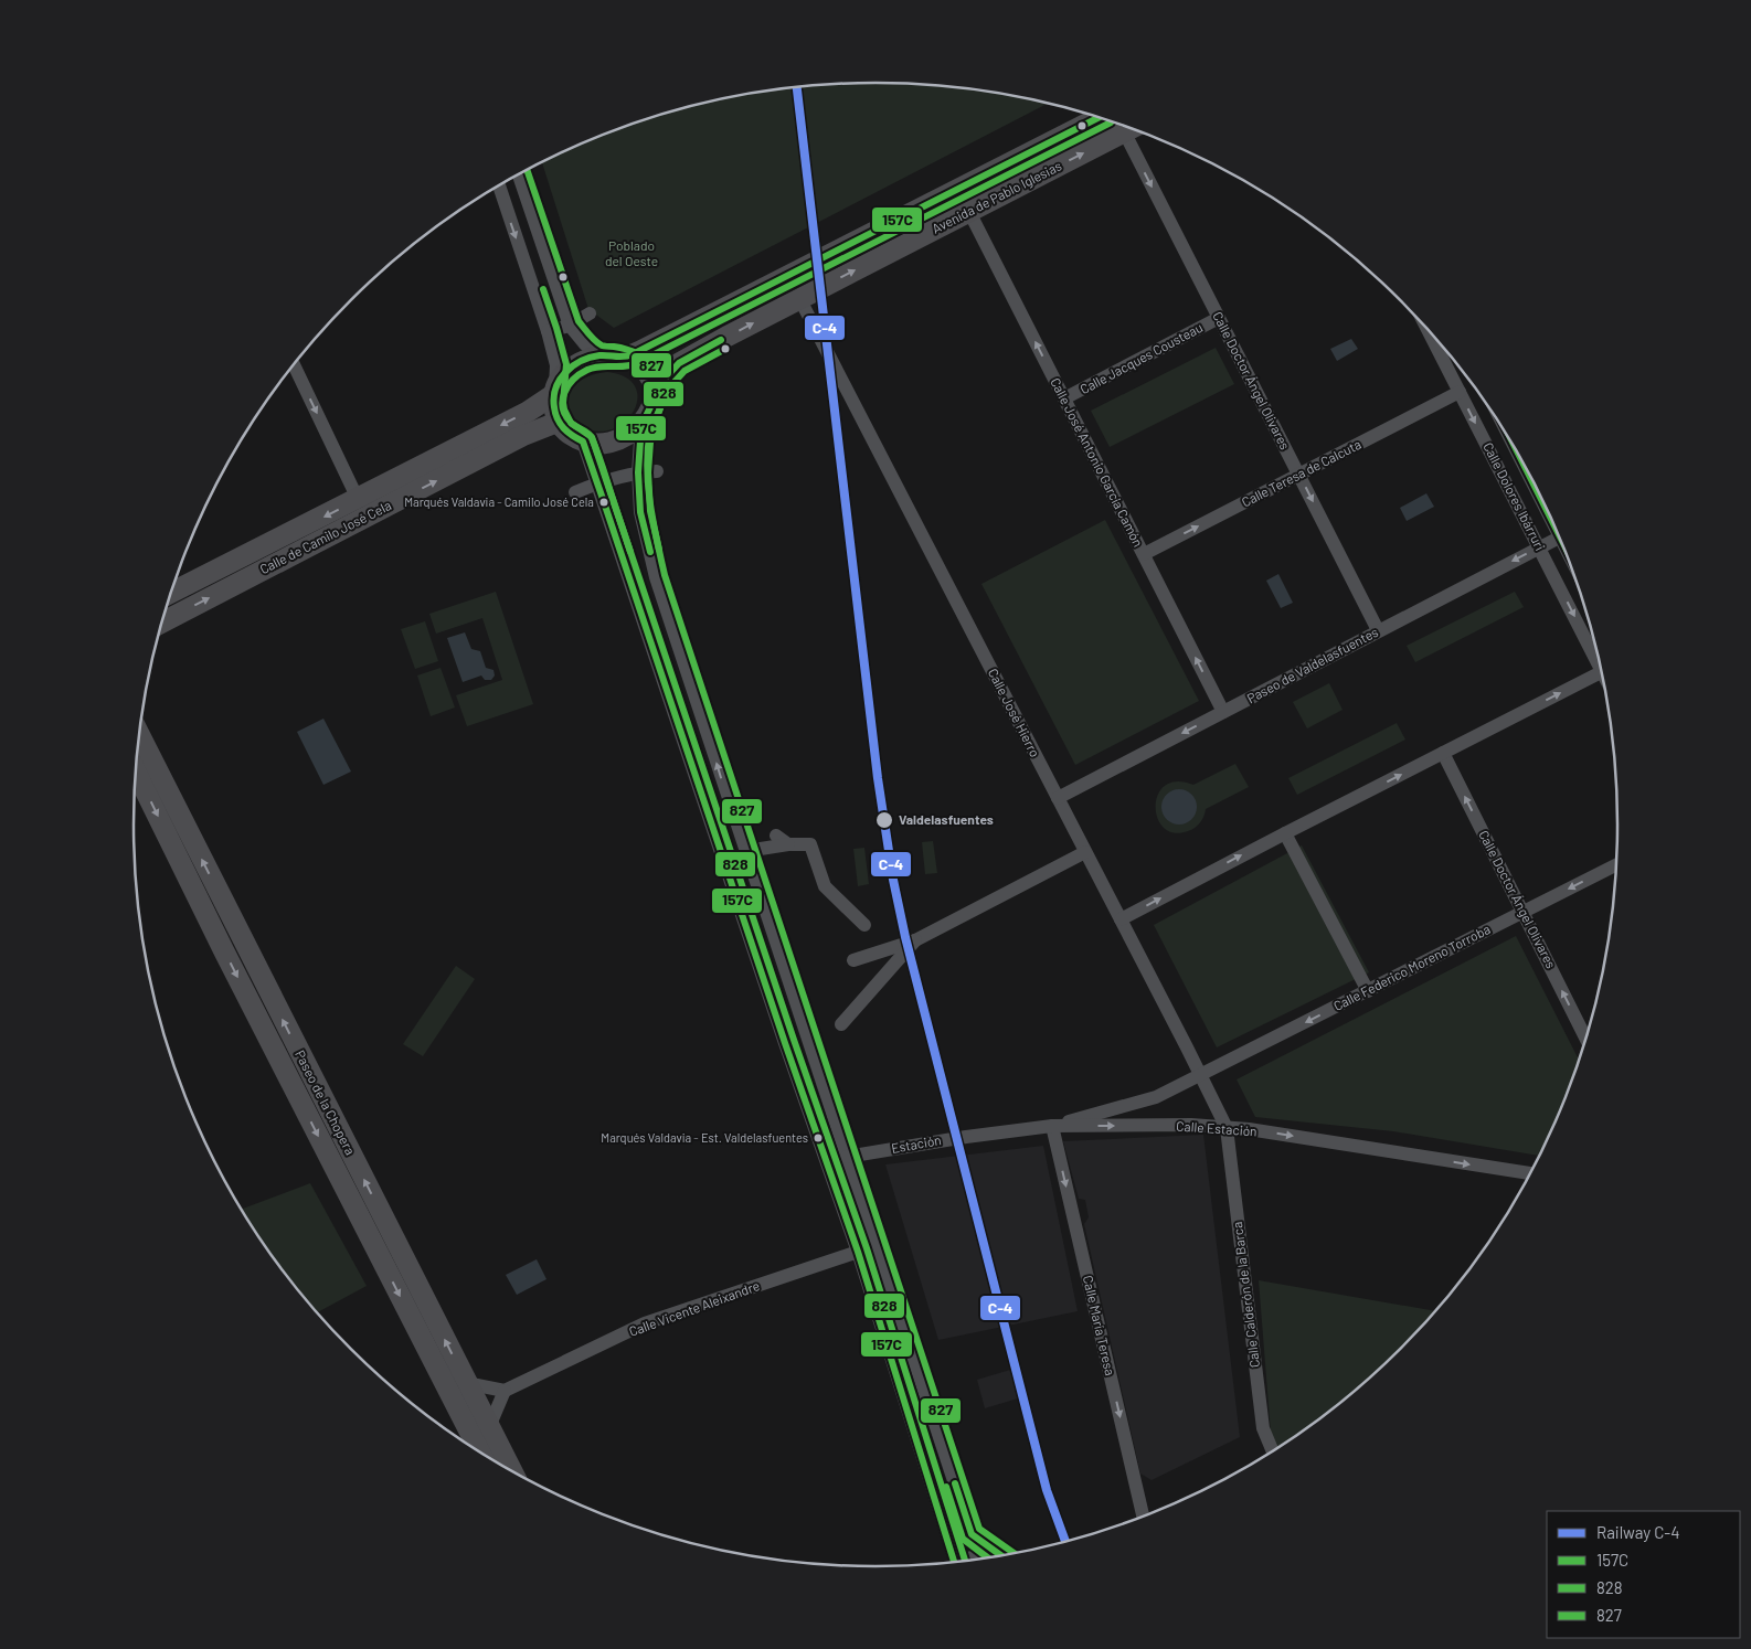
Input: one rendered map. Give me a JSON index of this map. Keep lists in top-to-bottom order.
{
  "streets": {
    "street": [
      "Avenida de Pablo Iglesias",
      "Calle Jacques Cousteau",
      "Calle Doctor Ángel Olivares",
      "Calle José Antonio García Camón",
      "Calle Teresa de Calcuta",
      "Calle Dolores Ibárruri",
      "Calle de Camilo José Cela",
      "Paseo de Valdelasfuentes",
      "Calle José Hierro",
      "Calle Federico Moreno Torroba",
      "Paseo de la Chopera",
      "Calle Estación",
      "Estación",
      "Calle Calderón de la Barca",
      "Calle Vicente Aleixandre",
      "Calle María Teresa"
    ]
  },
  "crossings": [
    ["Avenida de Pablo Iglesias", "Calle José Antonio García Camón"],
    ["Avenida de Pablo Iglesias", "Calle de Camilo José Cela"],
    ["Avenida de Pablo Iglesias", "Calle José Hierro"],
    ["Calle Jacques Cousteau", "Calle Doctor Ángel Olivares"],
    ["Calle Jacques Cousteau", "Calle José Antonio García Camón"],
    ["Calle Doctor Ángel Olivares", "Calle Teresa de Calcuta"],
    ["Calle Doctor Ángel Olivares", "Paseo de Valdelasfuentes"],
    ["Calle Doctor Ángel Olivares", "Calle Federico Moreno Torroba"],
    ["Calle José Antonio García Camón", "Calle Teresa de Calcuta"],
    ["Calle José Antonio García Camón", "Paseo de Valdelasfuentes"],
    ["Calle Teresa de Calcuta", "Calle Dolores Ibárruri"],
    ["Calle Dolores Ibárruri", "Paseo de Valdelasfuentes"],
    ["Paseo de Valdelasfuentes", "Calle José Hierro"],
    ["Calle José Hierro", "Calle Federico Moreno Torroba"],
    ["Calle José Hierro", "Calle Estación"],
    ["Calle José Hierro", "Calle Calderón de la Barca"],
    ["Calle Estación", "Estación"],
    ["Calle Estación", "Calle Calderón de la Barca"],
    ["Calle Estación", "Calle María Teresa"],
    ["Estación", "Calle María Teresa"]
  ],
  "one_way": [
    "Calle José Antonio García Camón",
    "Calle Teresa de Calcuta",
    "Calle Dolores Ibárruri",
    "Paseo de Valdelasfuentes",
    "Calle Federico Moreno Torroba",
    "Calle María Teresa"
  ],
  "parks": ["Poblado del Oeste"],
  "places": ["Marqués Valdavia - Camilo José Cela", "Valdelasfuentes", "Marqués Valdavia - Est. Valdelasfuentes"],
  "lines": [
    "rail line C-4",
    "transit line 157C",
    "transit line 828",
    "transit line 827"
  ],
  "legend": [
    "Railway C-4",
    "157C",
    "828",
    "827"
  ]
}
